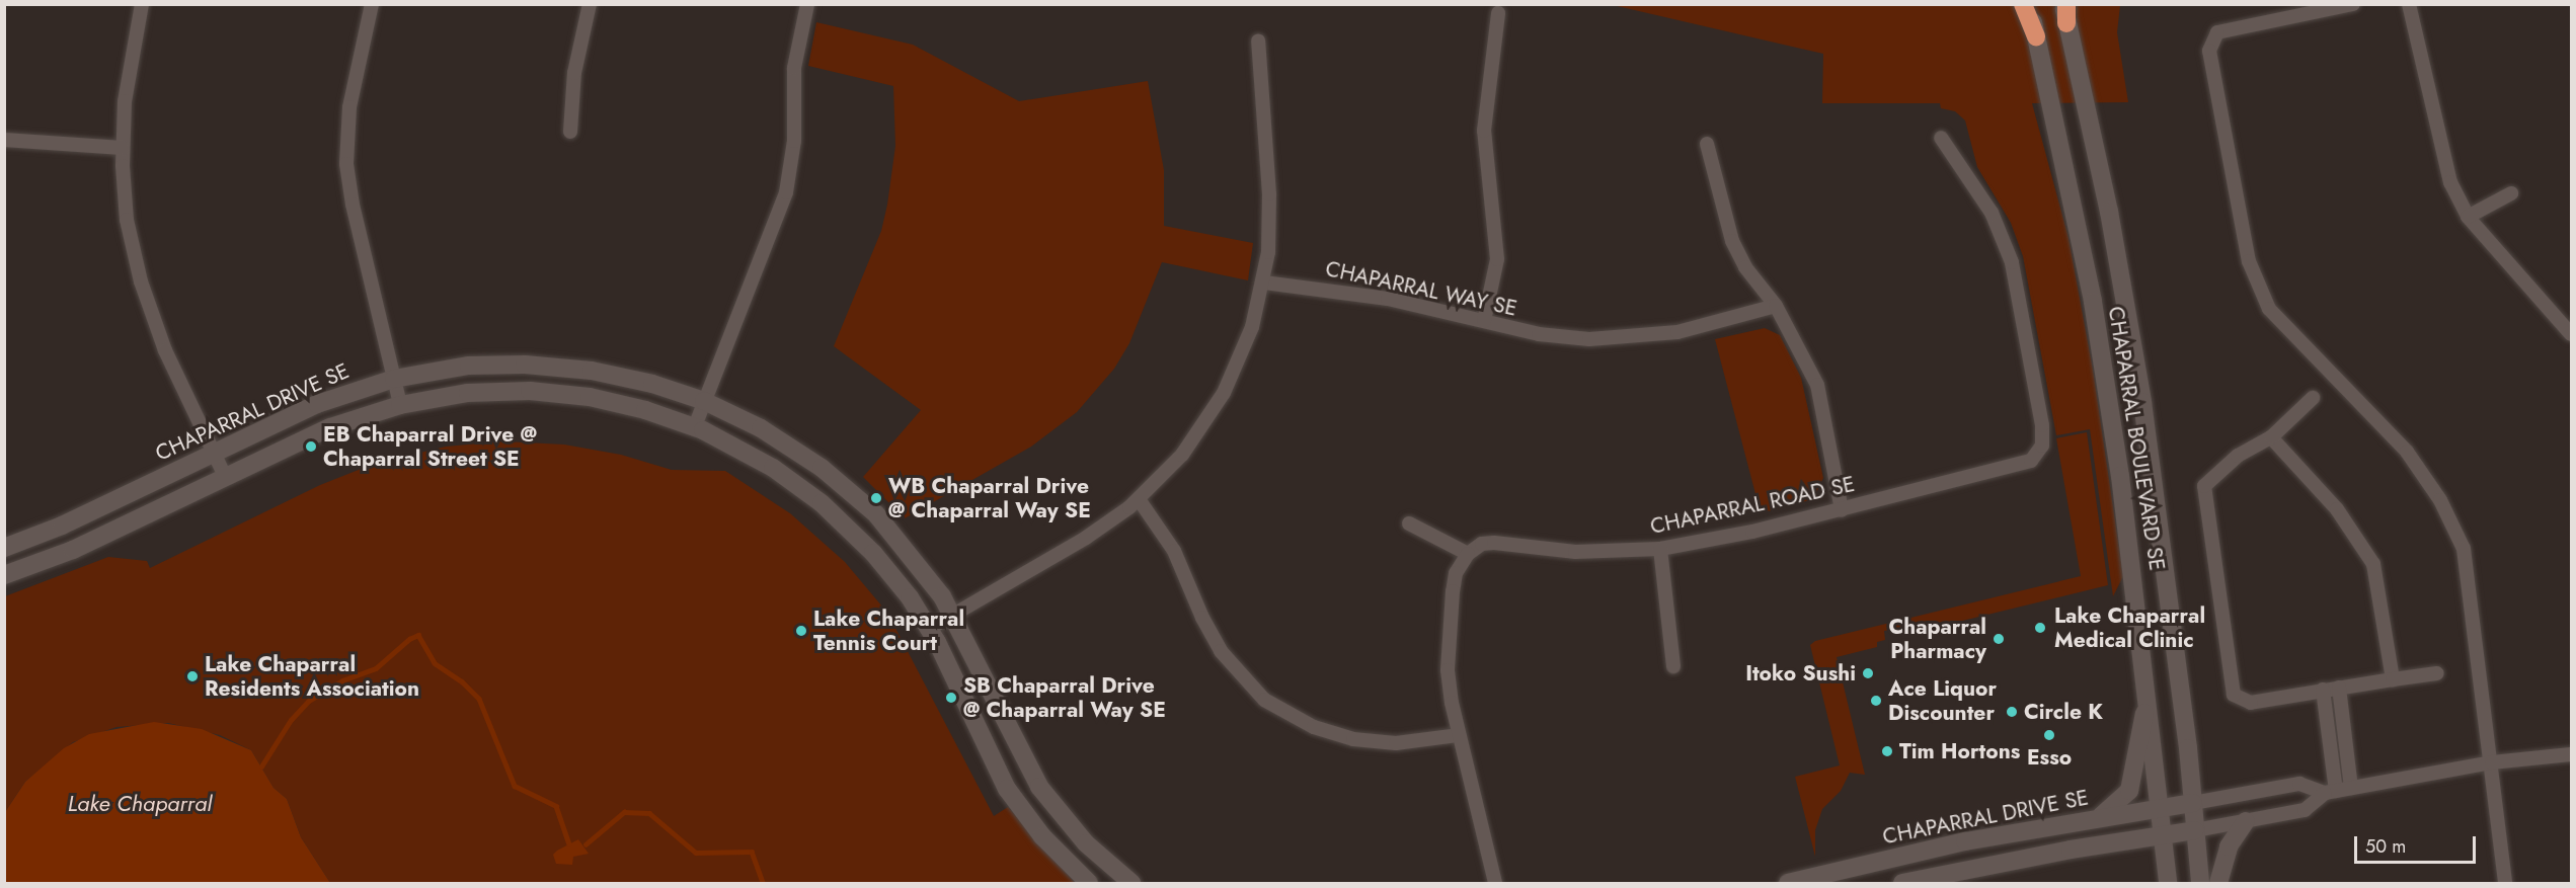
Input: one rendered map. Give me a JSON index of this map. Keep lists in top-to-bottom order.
{
  "streets": {
    "street": [
      "CHAPARRAL WAY SE",
      "CHAPARRAL DRIVE SE",
      "CHAPARRAL BOULEVARD SE",
      "CHAPARRAL ROAD SE"
    ]
  },
  "crossings": [
    ["CHAPARRAL DRIVE SE", "CHAPARRAL BOULEVARD SE"]
  ],
  "water": ["Lake Chaparral"],
  "places": [
    "EB Chaparral Drive @ Chaparral Street SE",
    "WB Chaparral Drive @ Chaparral Way SE",
    "Lake Chaparral Medical Clinic",
    "Lake Chaparral Tennis Court",
    "Chaparral Pharmacy",
    "Itoko Sushi",
    "Lake Chaparral Residents Association",
    "SB Chaparral Drive @ Chaparral Way SE",
    "Ace Liquor Discounter",
    "Circle K",
    "Esso",
    "Tim Hortons"
  ],
  "scale_bar": "50 m"
}
